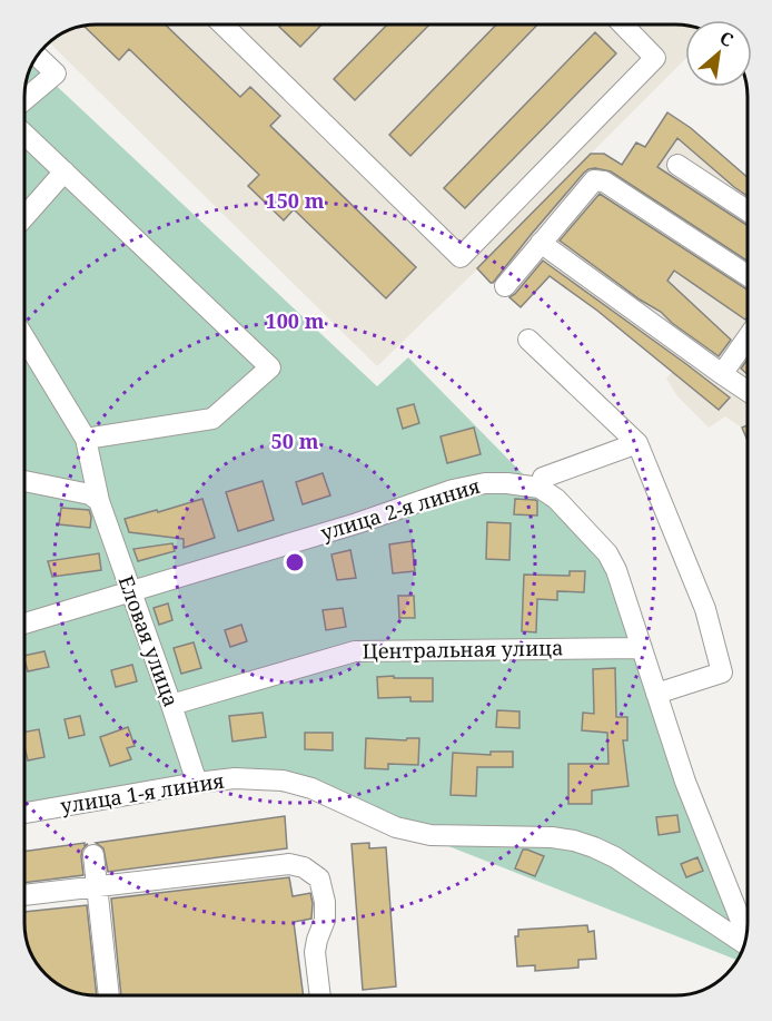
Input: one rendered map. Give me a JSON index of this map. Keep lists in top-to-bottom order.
{
  "streets": {
    "street": [
      "улица 2-я линия",
      "Еловая улица",
      "Центральная улица",
      "улица 1-я линия"
    ]
  },
  "crossings": [
    ["улица 2-я линия", "Еловая улица"],
    ["Еловая улица", "Центральная улица"],
    ["Еловая улица", "улица 1-я линия"]
  ],
  "north": "top right",
  "rings": ["150 m", "100 m", "50 m"]
}
